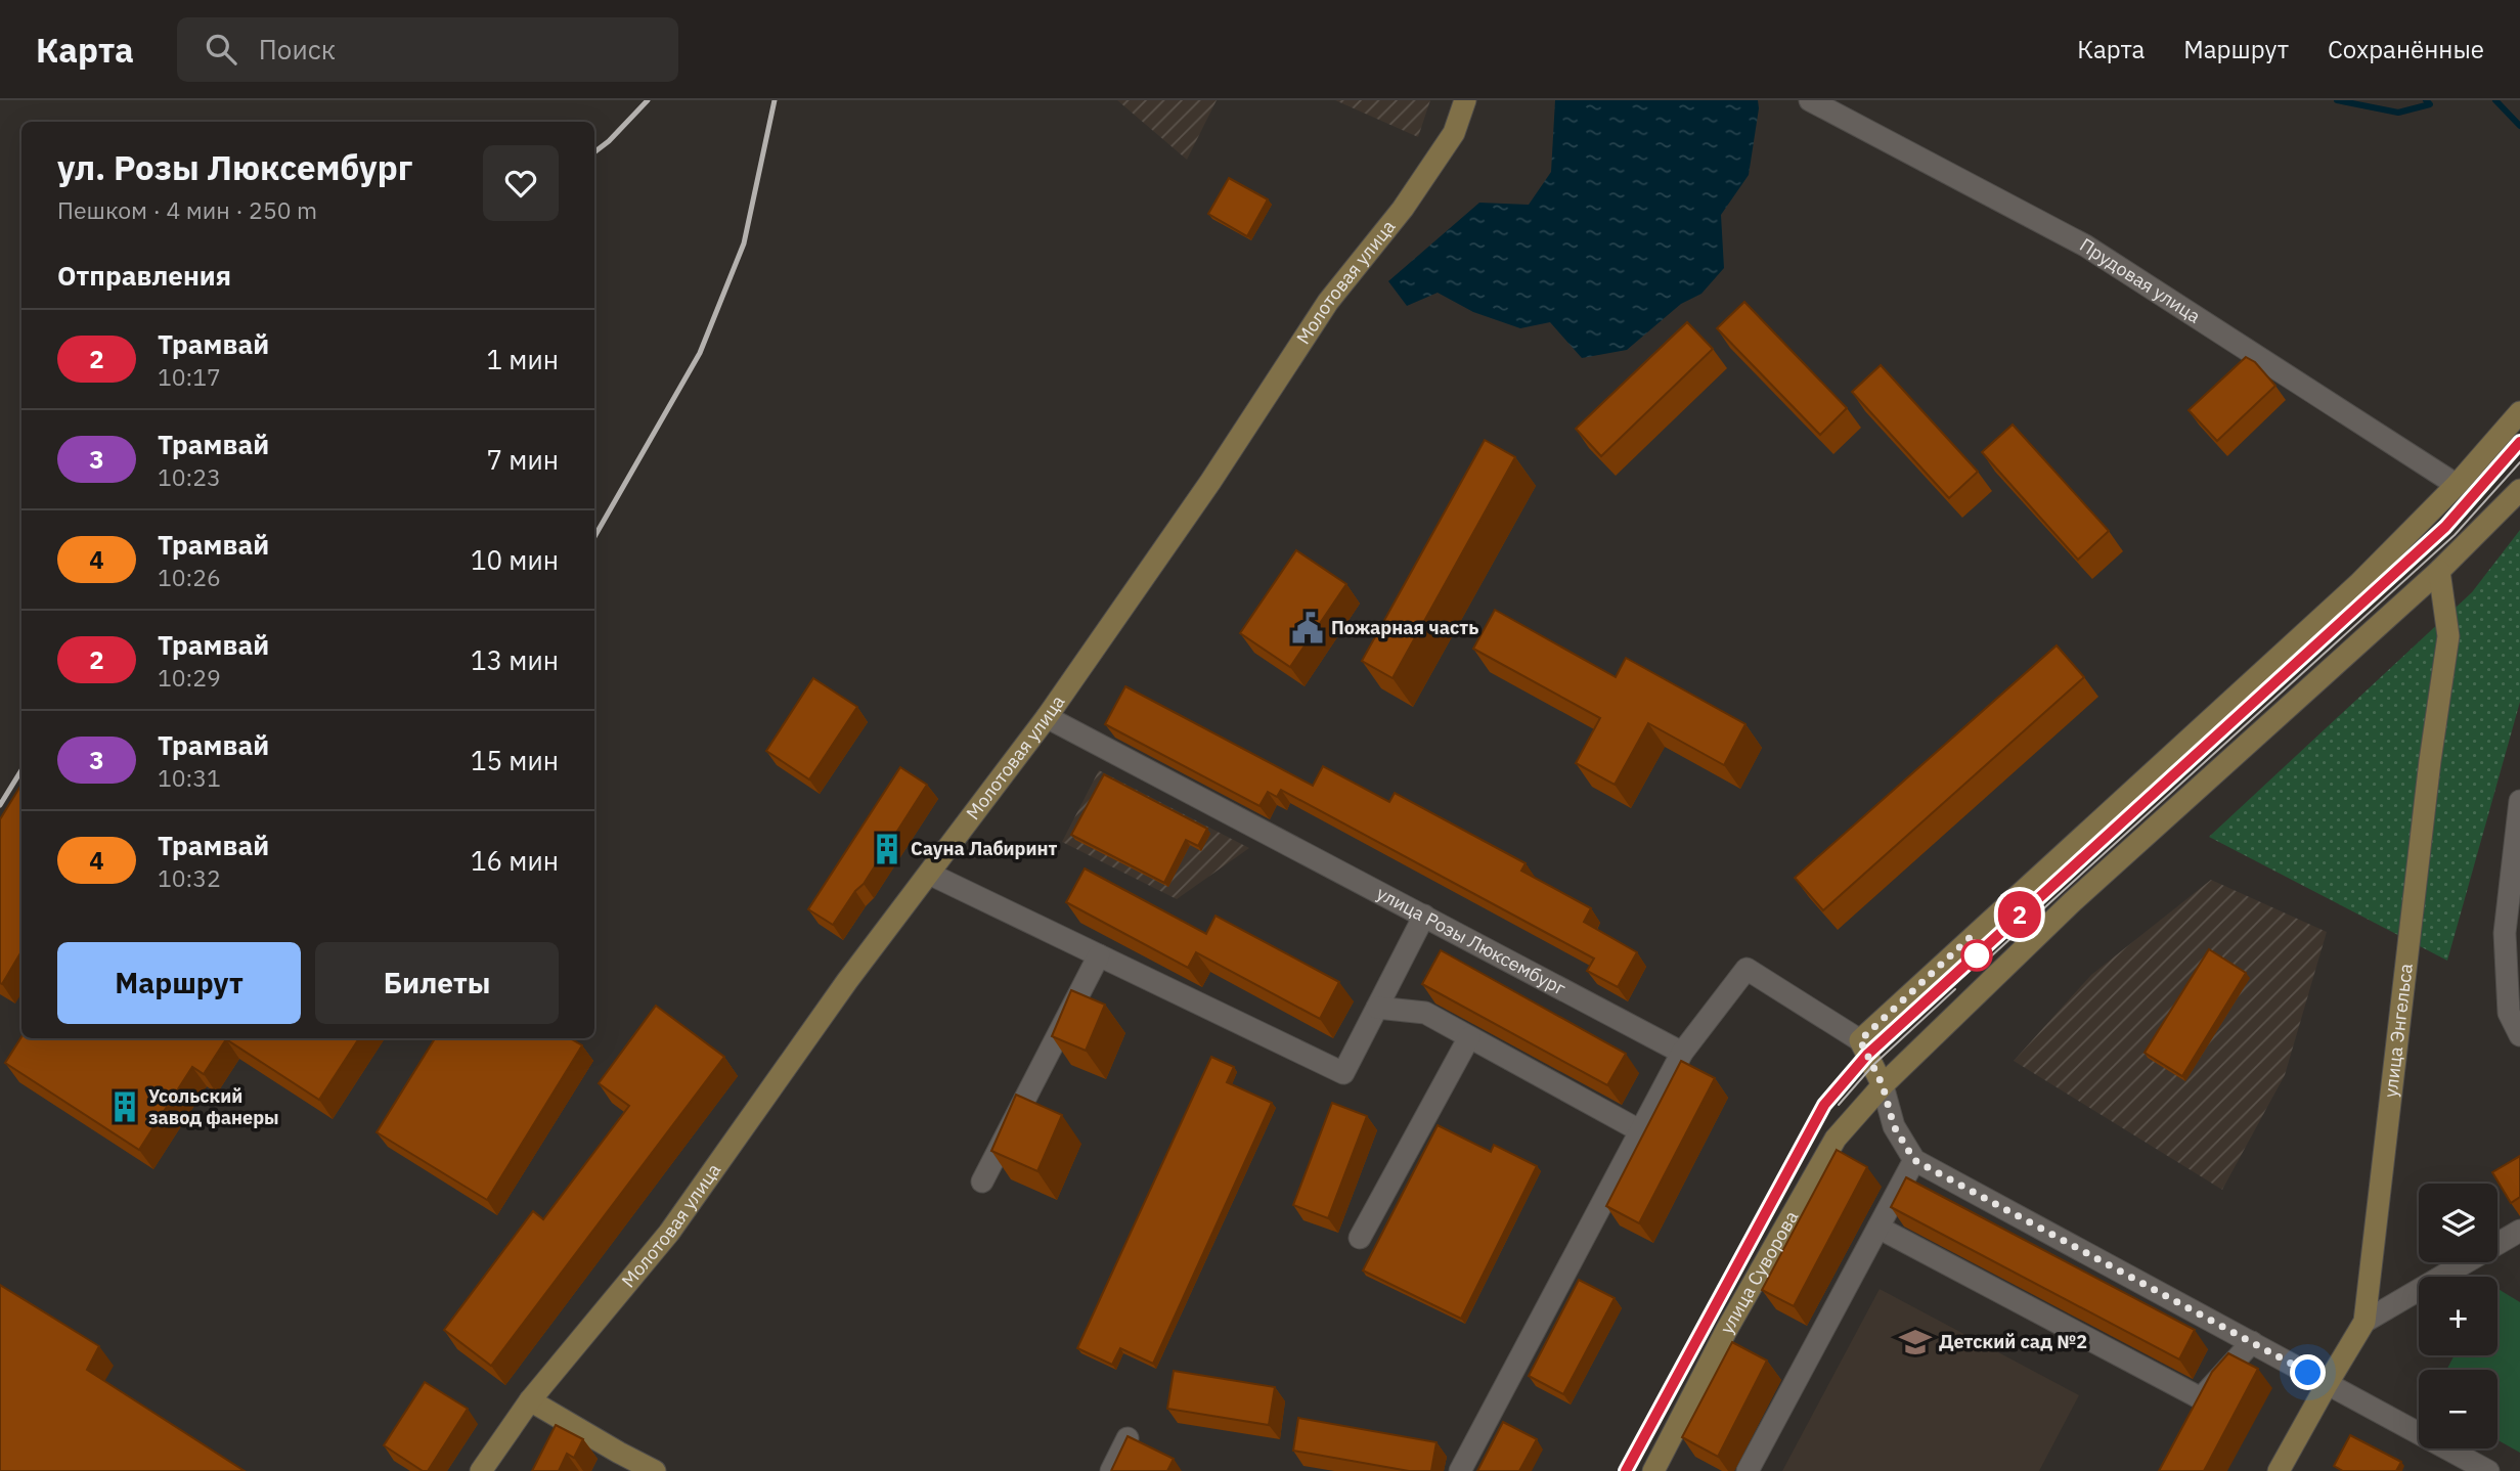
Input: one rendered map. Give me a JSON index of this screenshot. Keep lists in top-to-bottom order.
{
  "streets": {
    "street": [
      "Прудовая улица",
      "Молотовая улица",
      "улица Розы Люксембург",
      "улица Энгельса",
      "улица Суворова"
    ]
  },
  "crossings": [
    ["Молотовая улица", "улица Розы Люксембург"],
    ["улица Энгельса", "улица Суворова"]
  ],
  "places": {
    "public building": ["Пожарная часть"],
    "building": ["Сауна Лабиринт", "Усольский завод фанеры"],
    "school or university": ["Детский сад №2"]
  },
  "lines": ["tram line 2"],
  "page": {
    "header": "Карта",
    "search": "Поиск",
    "nav": ["Карта", "Маршрут", "Сохранённые"],
    "on_map": "2",
    "heading": [
      ["ул. Розы Люксембург", "Пешком · 4 мин · 250 m"],
      "Отправления"
    ],
    "list": [
      {
        "mark": "2",
        "name": "Трамвай",
        "note": "10:17",
        "value": "1 мин"
      },
      {
        "mark": "3",
        "name": "Трамвай",
        "note": "10:23",
        "value": "7 мин"
      },
      {
        "mark": "4",
        "name": "Трамвай",
        "note": "10:26",
        "value": "10 мин"
      },
      {
        "mark": "2",
        "name": "Трамвай",
        "note": "10:29",
        "value": "13 мин"
      },
      {
        "mark": "3",
        "name": "Трамвай",
        "note": "10:31",
        "value": "15 мин"
      },
      {
        "mark": "4",
        "name": "Трамвай",
        "note": "10:32",
        "value": "16 мин"
      }
    ],
    "buttons": ["Маршрут", "Билеты"],
    "map_buttons": ["+", "−"]
  }
}
